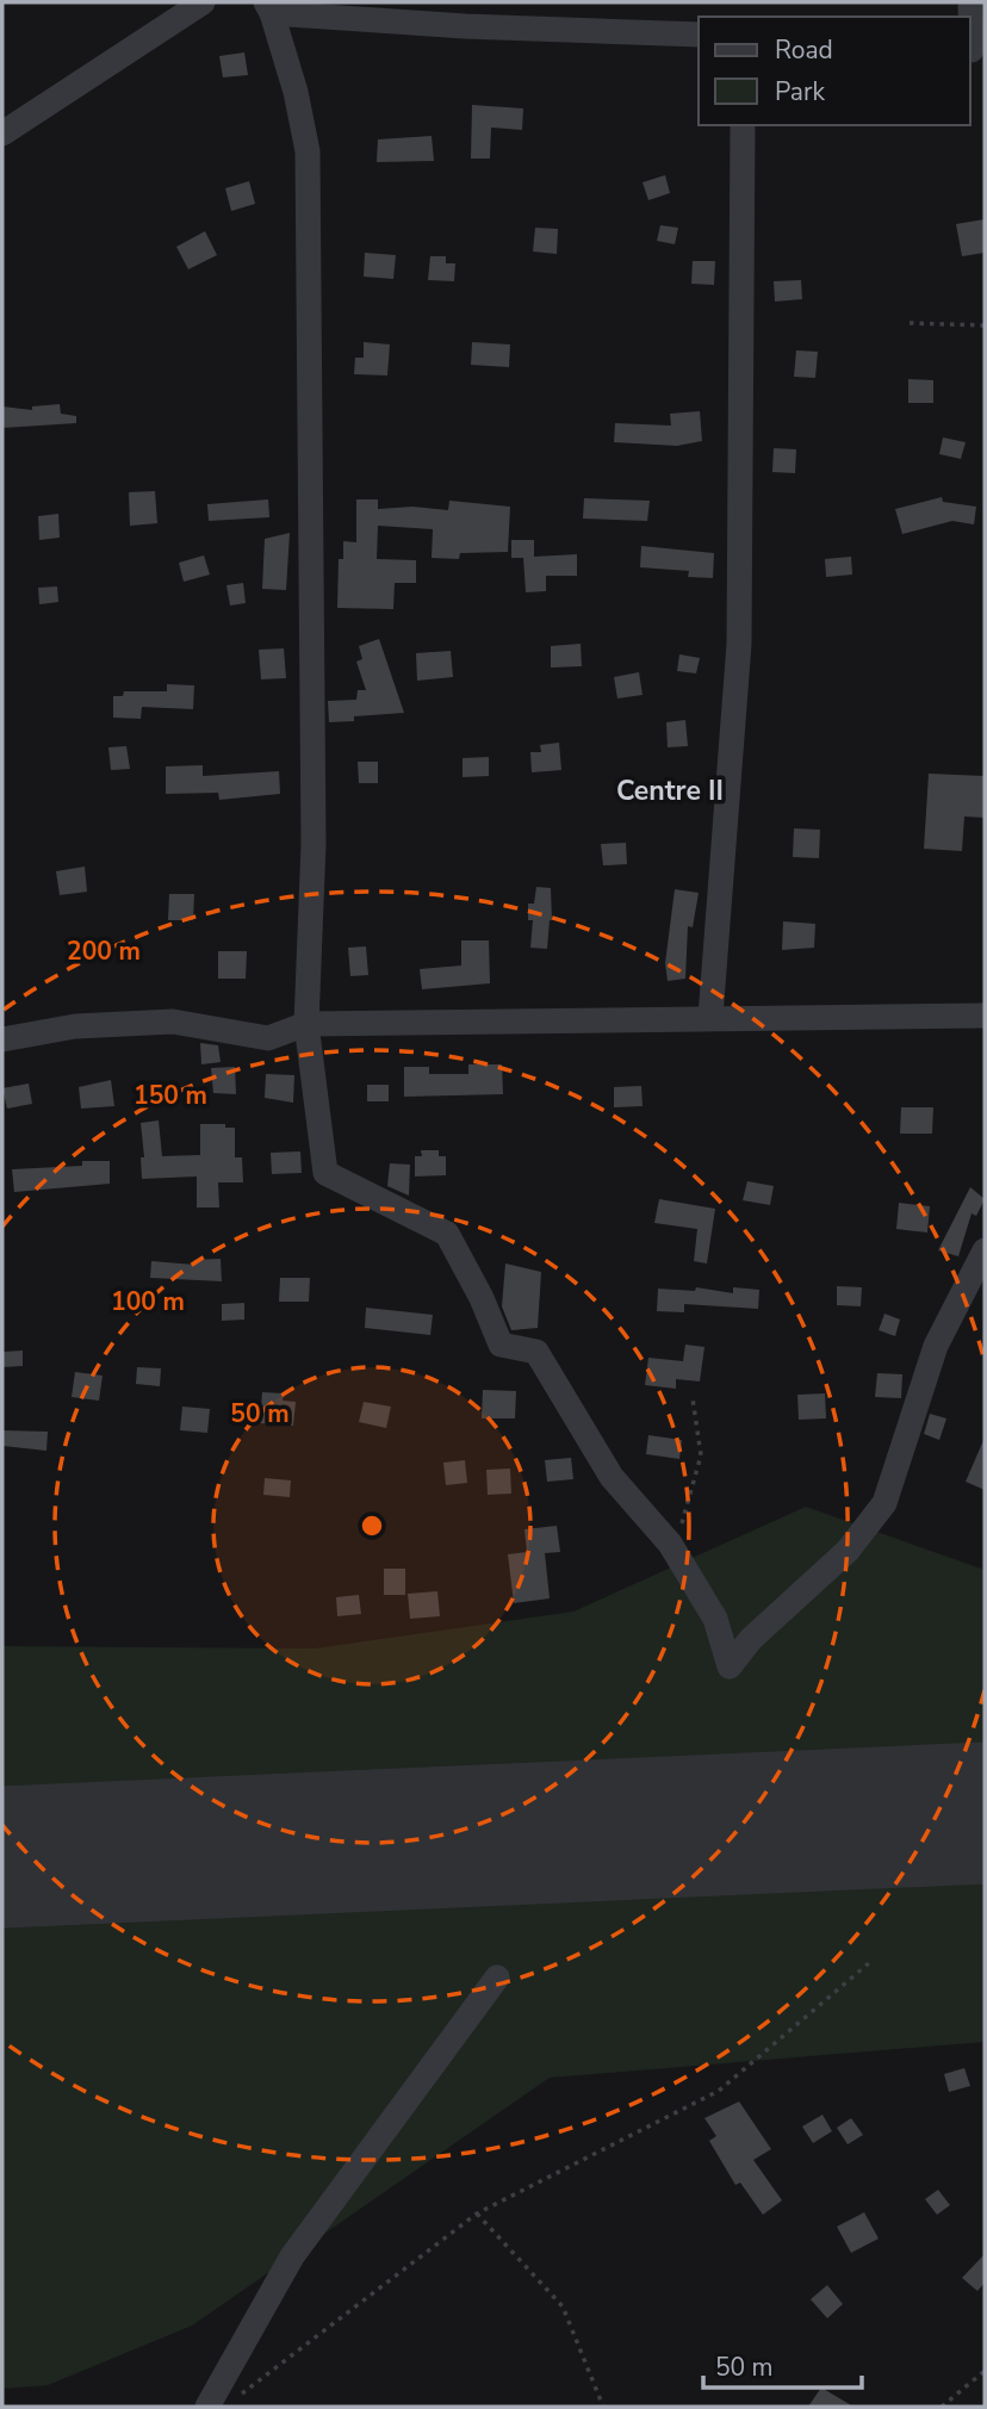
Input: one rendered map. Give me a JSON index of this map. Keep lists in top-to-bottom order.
{
  "districts": ["Centre II"],
  "legend": ["Road", "Park"],
  "scale_bar": "50 m",
  "rings": [
    "200 m",
    "150 m",
    "100 m",
    "50 m"
  ]
}
